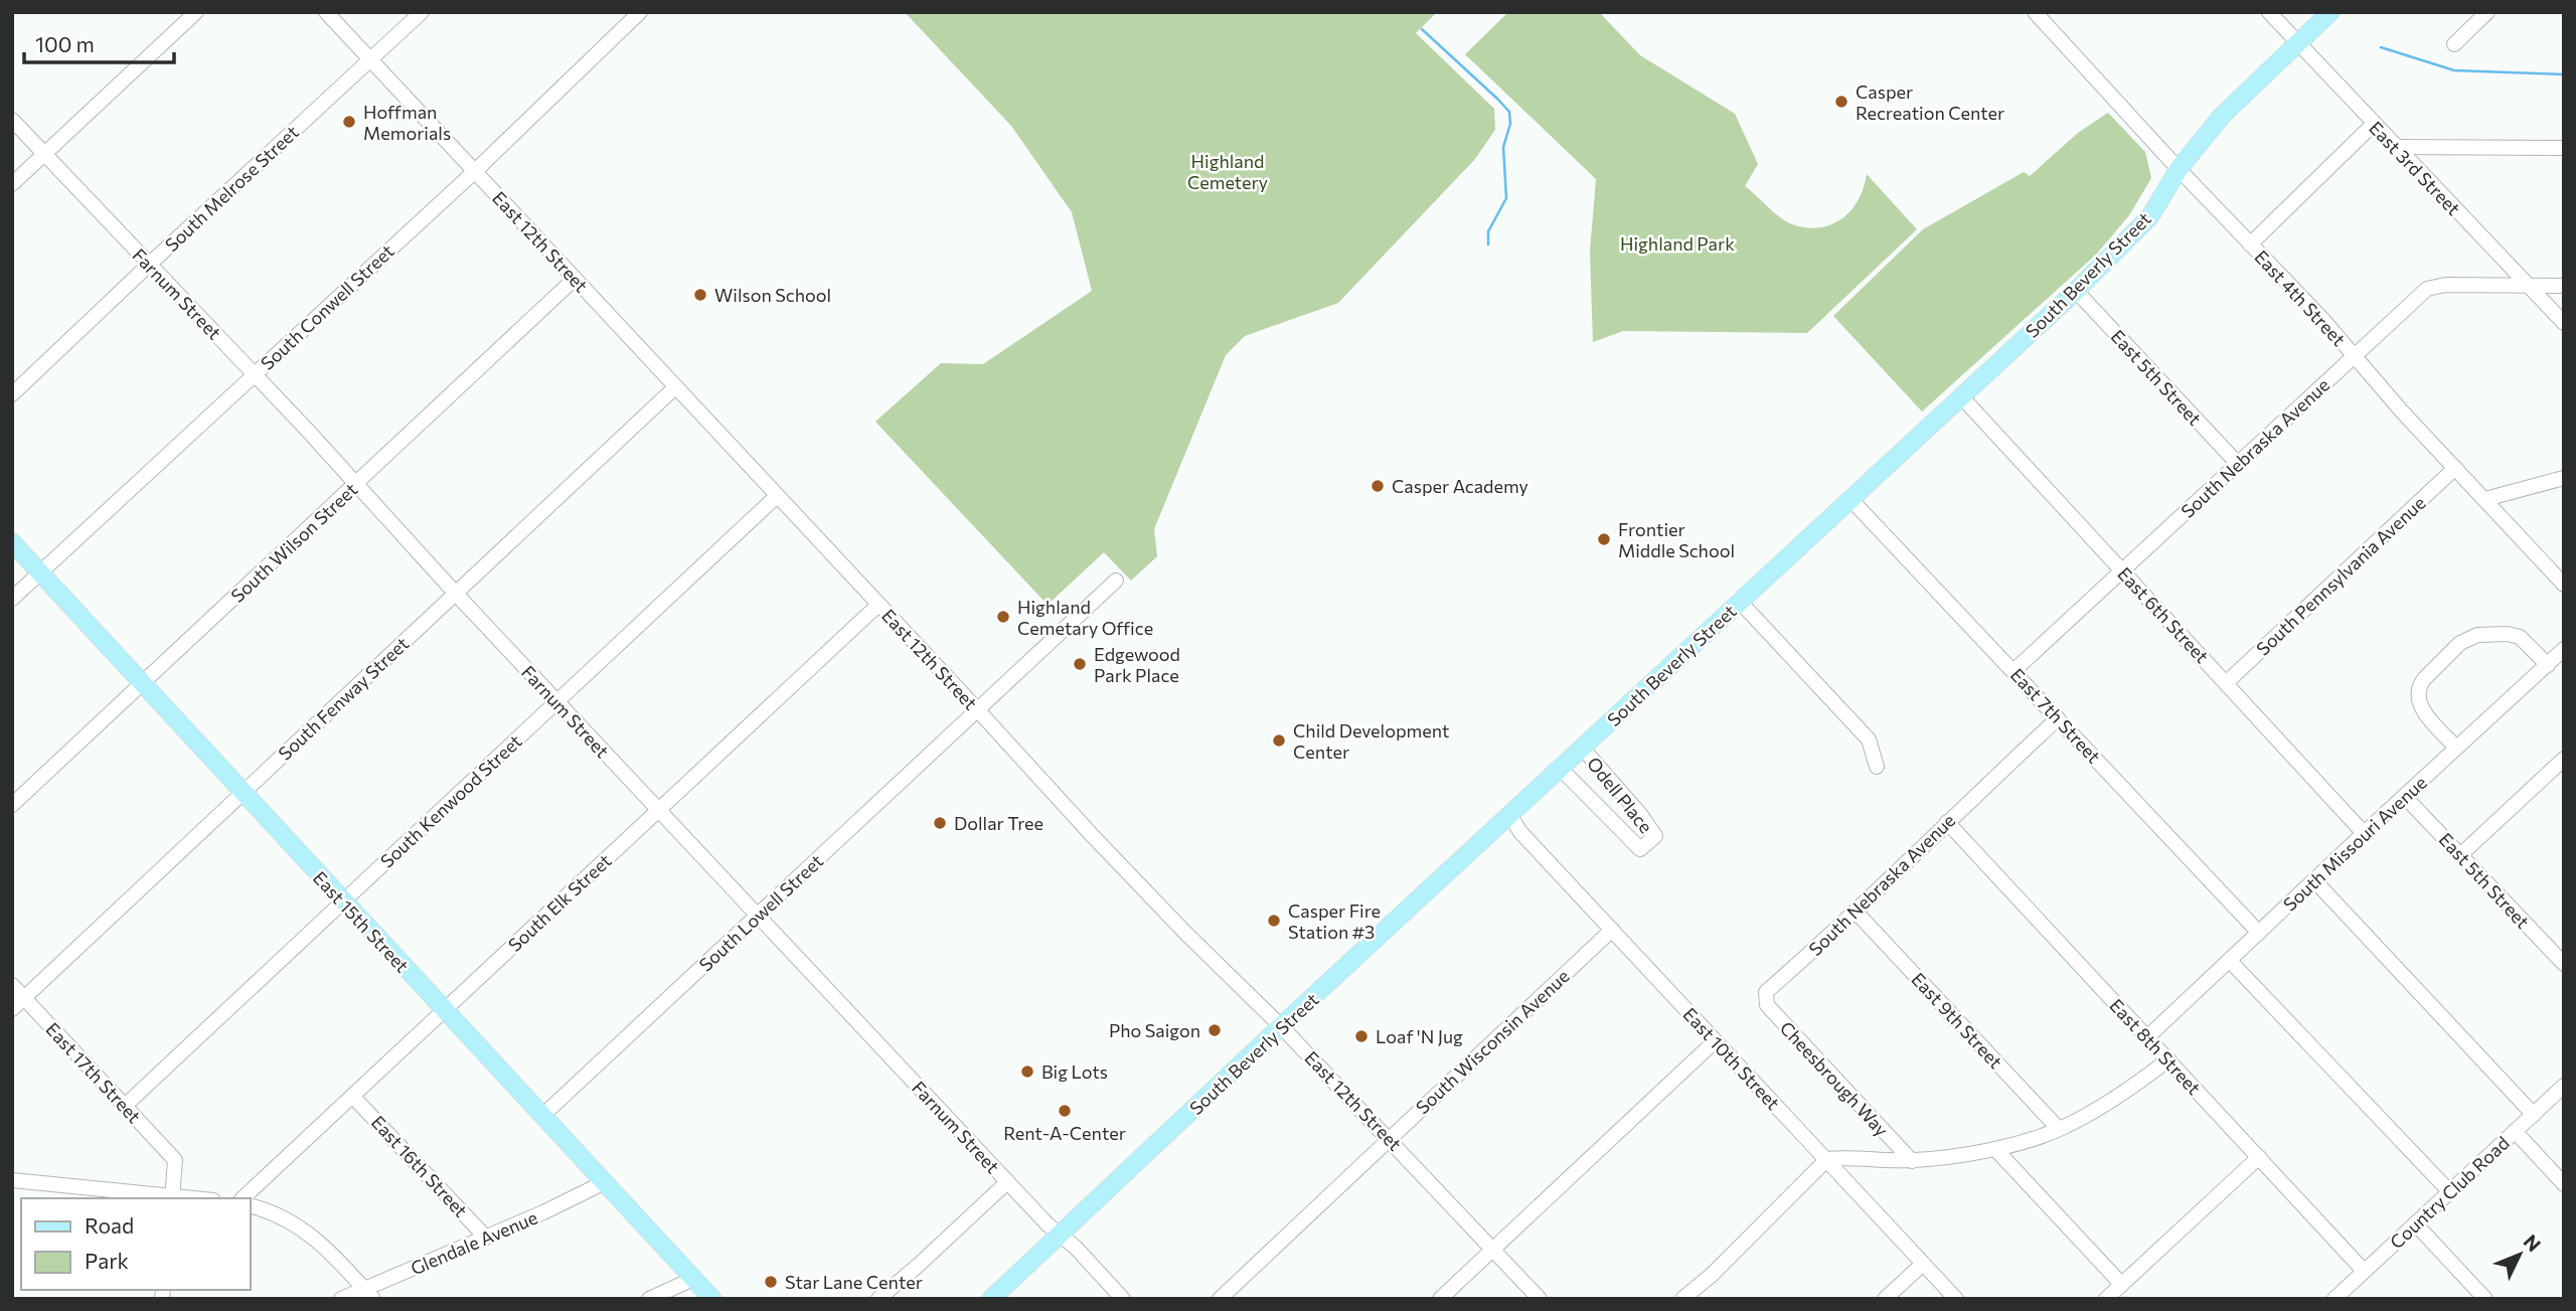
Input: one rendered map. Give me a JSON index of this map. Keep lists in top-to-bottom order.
{
  "streets": {
    "main road": ["South Beverly Street", "East 15th Street"],
    "street": [
      "East 3rd Street",
      "South Melrose Street",
      "East 12th Street",
      "Farnum Street",
      "East 4th Street",
      "South Conwell Street",
      "East 5th Street",
      "South Nebraska Avenue",
      "South Wilson Street",
      "South Pennsylvania Avenue",
      "East 6th Street",
      "South Fenway Street",
      "East 7th Street",
      "Odell Place",
      "South Kenwood Street",
      "South Missouri Avenue",
      "South Elk Street",
      "South Lowell Street",
      "East 9th Street",
      "South Wisconsin Avenue",
      "East 8th Street",
      "East 10th Street",
      "East 17th Street",
      "Cheesbrough Way",
      "East 16th Street",
      "Country Club Road",
      "Glendale Avenue"
    ]
  },
  "crossings": [
    ["East 3rd Street", "South Beverly Street"],
    ["East 3rd Street", "South Nebraska Avenue"],
    ["South Melrose Street", "East 12th Street"],
    ["South Melrose Street", "Farnum Street"],
    ["East 12th Street", "South Beverly Street"],
    ["East 12th Street", "South Conwell Street"],
    ["East 12th Street", "South Wilson Street"],
    ["East 12th Street", "South Fenway Street"],
    ["East 12th Street", "South Kenwood Street"],
    ["East 12th Street", "South Elk Street"],
    ["East 12th Street", "South Lowell Street"],
    ["East 12th Street", "South Wisconsin Avenue"],
    ["South Beverly Street", "Farnum Street"],
    ["South Beverly Street", "East 4th Street"],
    ["South Beverly Street", "East 5th Street"],
    ["South Beverly Street", "East 6th Street"],
    ["South Beverly Street", "East 7th Street"],
    ["South Beverly Street", "Odell Place"],
    ["South Beverly Street", "East 10th Street"],
    ["Farnum Street", "South Conwell Street"],
    ["Farnum Street", "South Wilson Street"],
    ["Farnum Street", "South Fenway Street"],
    ["Farnum Street", "South Kenwood Street"],
    ["Farnum Street", "South Elk Street"],
    ["Farnum Street", "South Lowell Street"],
    ["East 4th Street", "South Nebraska Avenue"],
    ["East 4th Street", "South Pennsylvania Avenue"],
    ["South Conwell Street", "East 15th Street"],
    ["East 5th Street", "South Nebraska Avenue"],
    ["East 5th Street", "South Missouri Avenue"],
    ["South Nebraska Avenue", "East 6th Street"],
    ["South Nebraska Avenue", "East 7th Street"],
    ["South Nebraska Avenue", "East 9th Street"],
    ["South Nebraska Avenue", "East 8th Street"],
    ["South Nebraska Avenue", "Cheesbrough Way"],
    ["South Wilson Street", "East 15th Street"],
    ["South Pennsylvania Avenue", "East 6th Street"],
    ["East 6th Street", "South Missouri Avenue"],
    ["South Fenway Street", "East 15th Street"],
    ["South Fenway Street", "East 17th Street"],
    ["East 7th Street", "South Missouri Avenue"],
    ["South Kenwood Street", "East 15th Street"],
    ["South Kenwood Street", "East 17th Street"],
    ["South Missouri Avenue", "East 8th Street"],
    ["South Elk Street", "East 15th Street"],
    ["South Elk Street", "East 16th Street"],
    ["South Lowell Street", "East 15th Street"],
    ["East 15th Street", "Glendale Avenue"],
    ["South Wisconsin Avenue", "East 10th Street"],
    ["East 8th Street", "Country Club Road"],
    ["East 16th Street", "Glendale Avenue"]
  ],
  "parks": ["Highland Cemetery", "Highland Park"],
  "places": [
    "Casper Recreation Center",
    "Hoffman Memorials",
    "Wilson School",
    "Casper Academy",
    "Frontier Middle School",
    "Highland Cemetary Office",
    "Edgewood Park Place",
    "Child Development Center",
    "Dollar Tree",
    "Casper Fire Station #3",
    "Pho Saigon",
    "Loaf 'N Jug",
    "Big Lots",
    "Rent-A-Center",
    "Star Lane Center"
  ],
  "legend": ["Road", "Park"],
  "scale_bar": "100 m",
  "north": "top right"
}
